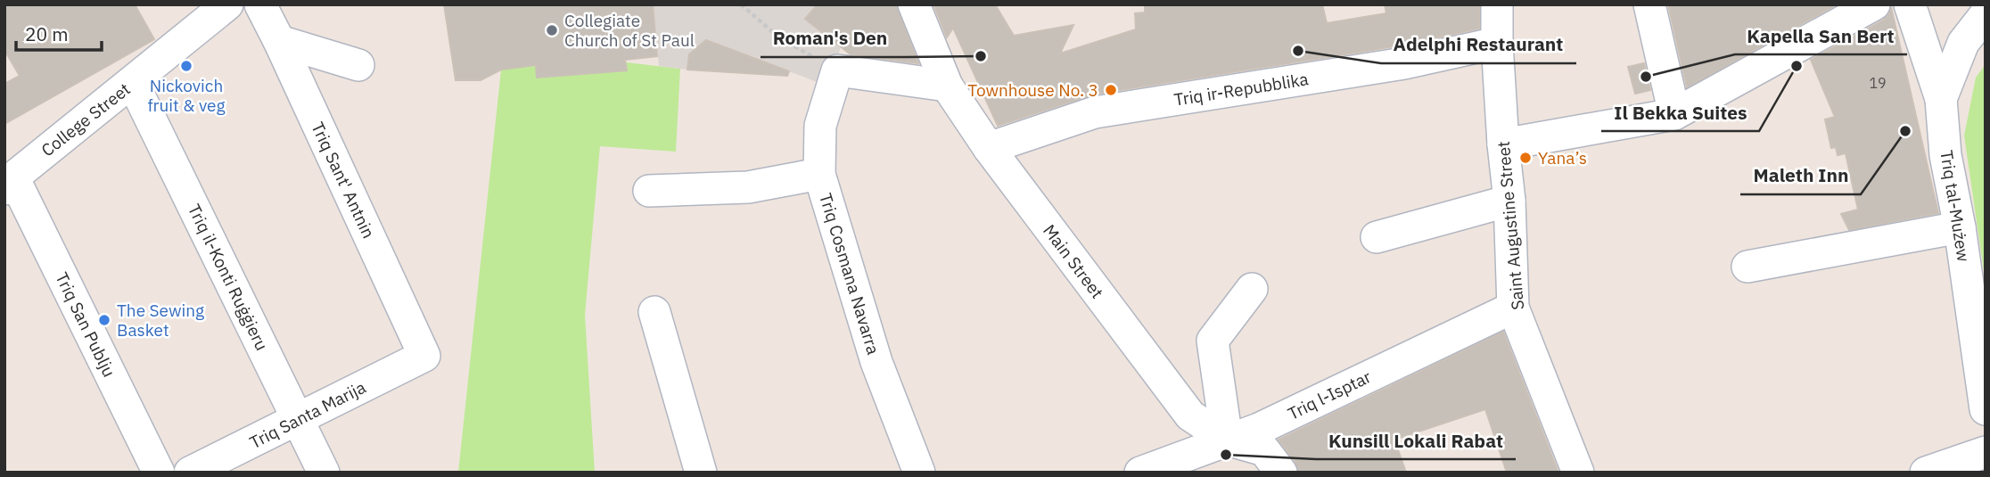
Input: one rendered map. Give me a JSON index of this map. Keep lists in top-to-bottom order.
{
  "streets": {
    "street": [
      "Triq ir-Repubblika",
      "College Street",
      "Triq Sant' Antnin",
      "Triq tal-Mużew",
      "Saint Augustine Street",
      "Main Street",
      "Triq Cosmana Navarra",
      "Triq il-Konti Ruġġieru",
      "Triq San Publju",
      "Triq l-Isptar",
      "Triq Santa Marija"
    ]
  },
  "crossings": [
    ["Triq ir-Repubblika", "Saint Augustine Street"],
    ["Triq ir-Repubblika", "Main Street"],
    ["College Street", "Triq il-Konti Ruġġieru"],
    ["College Street", "Triq San Publju"],
    ["Triq Sant' Antnin", "Triq Santa Marija"],
    ["Saint Augustine Street", "Triq l-Isptar"],
    ["Main Street", "Triq l-Isptar"],
    ["Triq il-Konti Ruġġieru", "Triq Santa Marija"]
  ],
  "places": [
    "Collegiate Church of St Paul",
    "Adelphi Restaurant",
    "Roman's Den",
    "Nickovich fruit & veg",
    "Il Bekka Suites",
    "Kapella San Bert",
    "Townhouse No. 3",
    "Maleth Inn",
    "Yana’s",
    "The Sewing Basket",
    "Kunsill Lokali Rabat"
  ],
  "house_numbers": ["19"],
  "scale_bar": "20 m"
}
